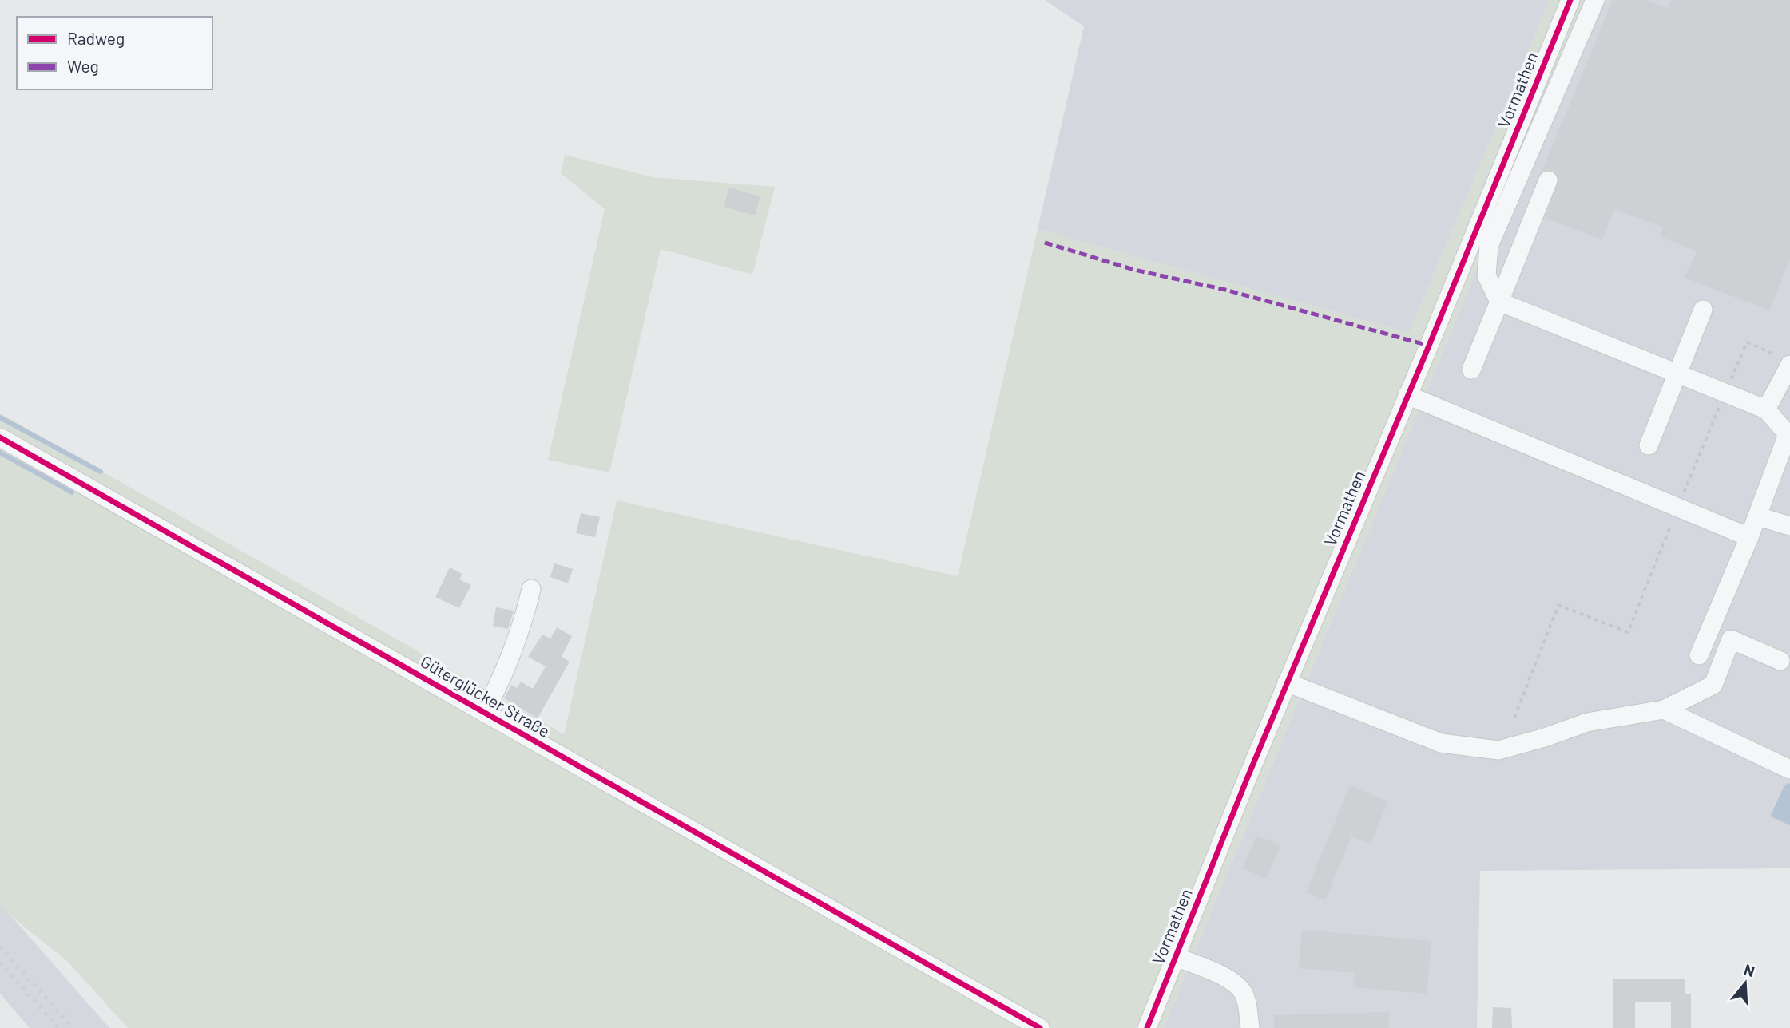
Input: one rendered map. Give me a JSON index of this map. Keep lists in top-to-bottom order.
{
  "streets": {
    "street": ["Vormathen", "Güterglücker Straße"]
  },
  "legend": ["Radweg", "Weg"],
  "north": "top"
}
